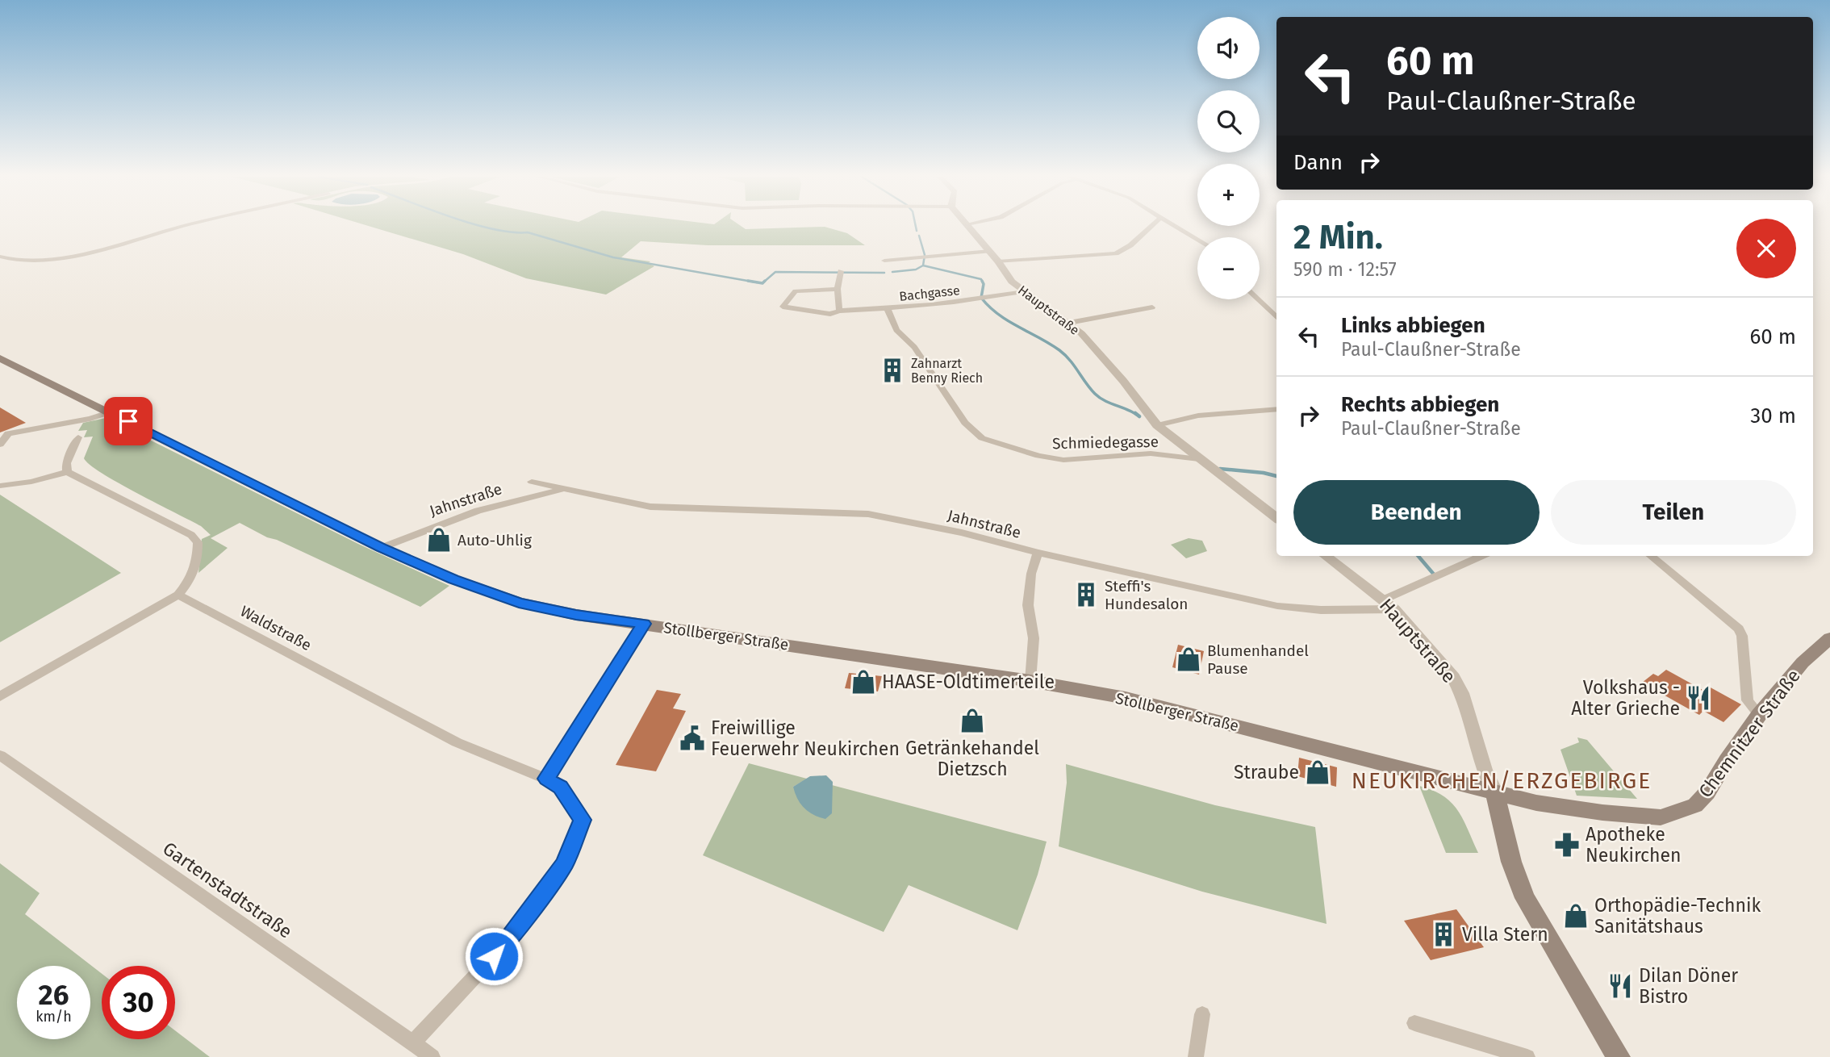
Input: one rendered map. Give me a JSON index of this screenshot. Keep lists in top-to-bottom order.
{
  "streets": {
    "main road": ["Hauptstraße", "Stollberger Straße", "Chemnitzer Straße"],
    "street": [
      "Bachgasse",
      "Schmiedegasse",
      "Jahnstraße",
      "Waldstraße",
      "Gartenstadtstraße"
    ]
  },
  "crossings": [
    ["Bachgasse", "Hauptstraße"],
    ["Bachgasse", "Schmiedegasse"],
    ["Hauptstraße", "Schmiedegasse"],
    ["Hauptstraße", "Jahnstraße"],
    ["Hauptstraße", "Stollberger Straße"],
    ["Hauptstraße", "Chemnitzer Straße"],
    ["Jahnstraße", "Stollberger Straße"],
    ["Waldstraße", "Gartenstadtstraße"],
    ["Stollberger Straße", "Chemnitzer Straße"]
  ],
  "districts": ["NEUKIRCHEN/ERZGEBIRGE"],
  "places": {
    "building": ["Zahnarzt Benny Riech", "Steffi's Hundesalon", "Villa Stern"],
    "shop": [
      "Auto-Uhlig",
      "Blumenhandel Pause",
      "HAASE-Oldtimerteile",
      "Getränkehandel Dietzsch",
      "Straube",
      "Orthopädie-Technik Sanitätshaus"
    ],
    "restaurant": ["Volkshaus - Alter Grieche", "Dilan Döner Bistro"],
    "public building": ["Freiwillige Feuerwehr Neukirchen"],
    "pharmacy": ["Apotheke Neukirchen"]
  },
  "page": {
    "map_buttons": ["+", "−"],
    "turn": ["60 m", "Paul-Claußner-Straße"],
    "then": "Dann",
    "heading": ["2 Min.", "590 m · 12:57"],
    "list": [
      {
        "name": "Links abbiegen",
        "note": "Paul-Claußner-Straße",
        "value": "60 m"
      },
      {
        "name": "Rechts abbiegen",
        "note": "Paul-Claußner-Straße",
        "value": "30 m"
      }
    ],
    "buttons": ["Beenden", "Teilen"],
    "speed": "26 km/h",
    "limit": "30"
  }
}
